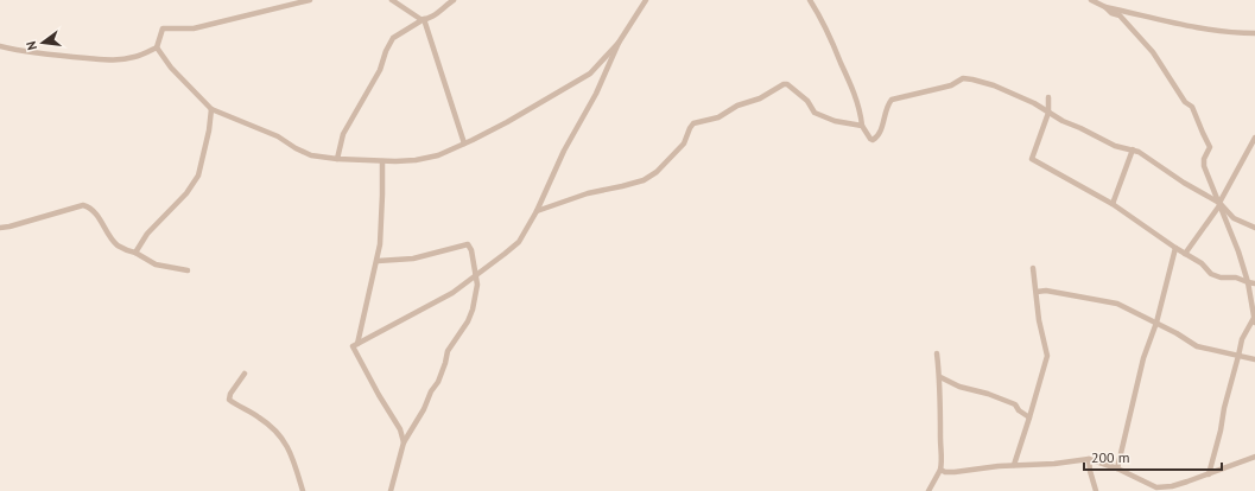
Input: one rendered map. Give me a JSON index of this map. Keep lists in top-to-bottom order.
{
  "scale_bar": "200 m",
  "north": "left"
}
